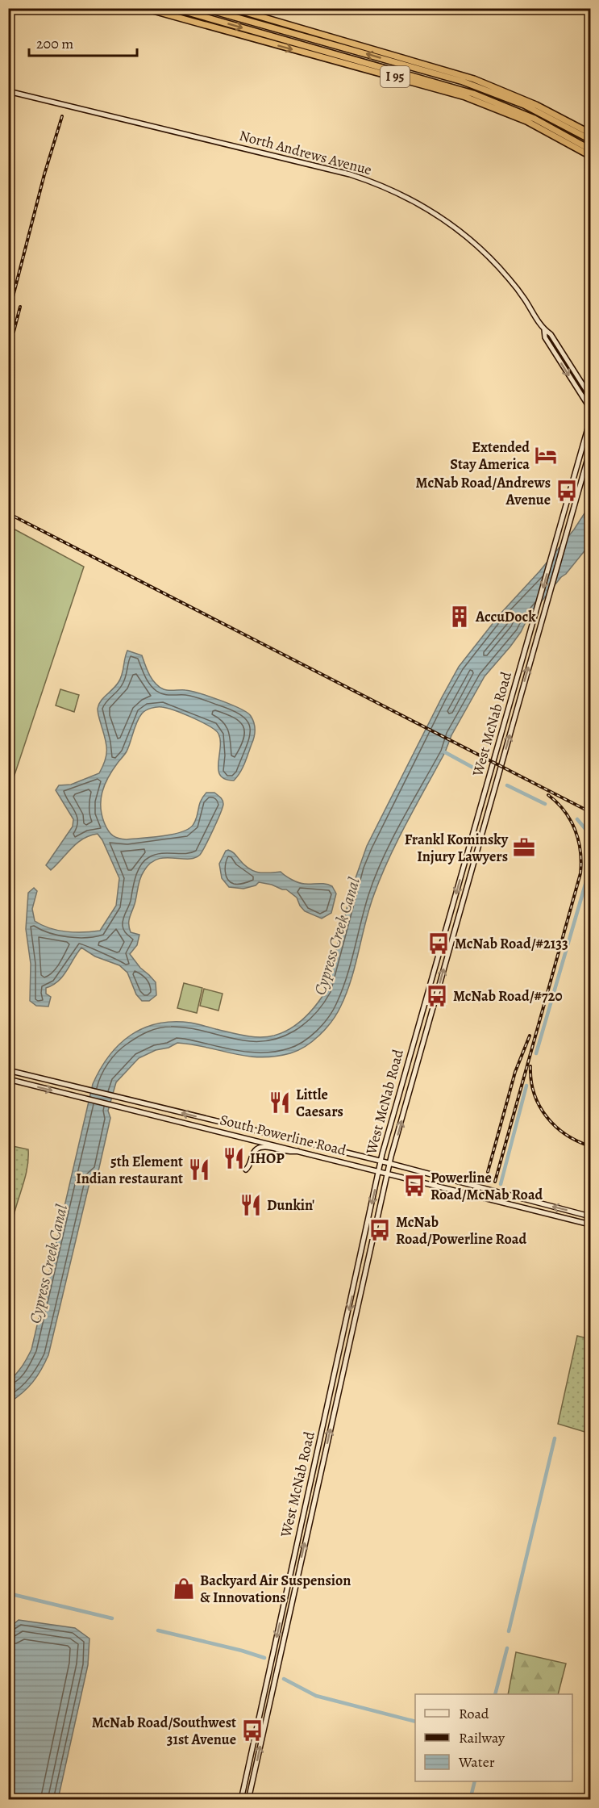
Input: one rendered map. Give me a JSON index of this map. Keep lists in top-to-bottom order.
{
  "streets": {
    "highway": ["I 95"],
    "main road": ["North Andrews Avenue", "West McNab Road", "South Powerline Road"]
  },
  "crossings": [
    ["West McNab Road", "South Powerline Road"]
  ],
  "water": ["Cypress Creek Canal"],
  "places": {
    "hotel": ["Extended Stay America"],
    "bus stop": [
      "McNab Road/Andrews Avenue",
      "McNab Road/#2133",
      "McNab Road/#720",
      "Powerline Road/McNab Road",
      "McNab Road/Powerline Road",
      "McNab Road/Southwest 31st Avenue"
    ],
    "building": ["AccuDock"],
    "office": ["Frankl Kominsky Injury Lawyers"],
    "restaurant": [
      "Little Caesars",
      "IHOP",
      "5th Element Indian restaurant",
      "Dunkin'"
    ],
    "shop": ["Backyard Air Suspension & Innovations"]
  },
  "legend": ["Road", "Railway", "Water"],
  "scale_bar": "200 m"
}
